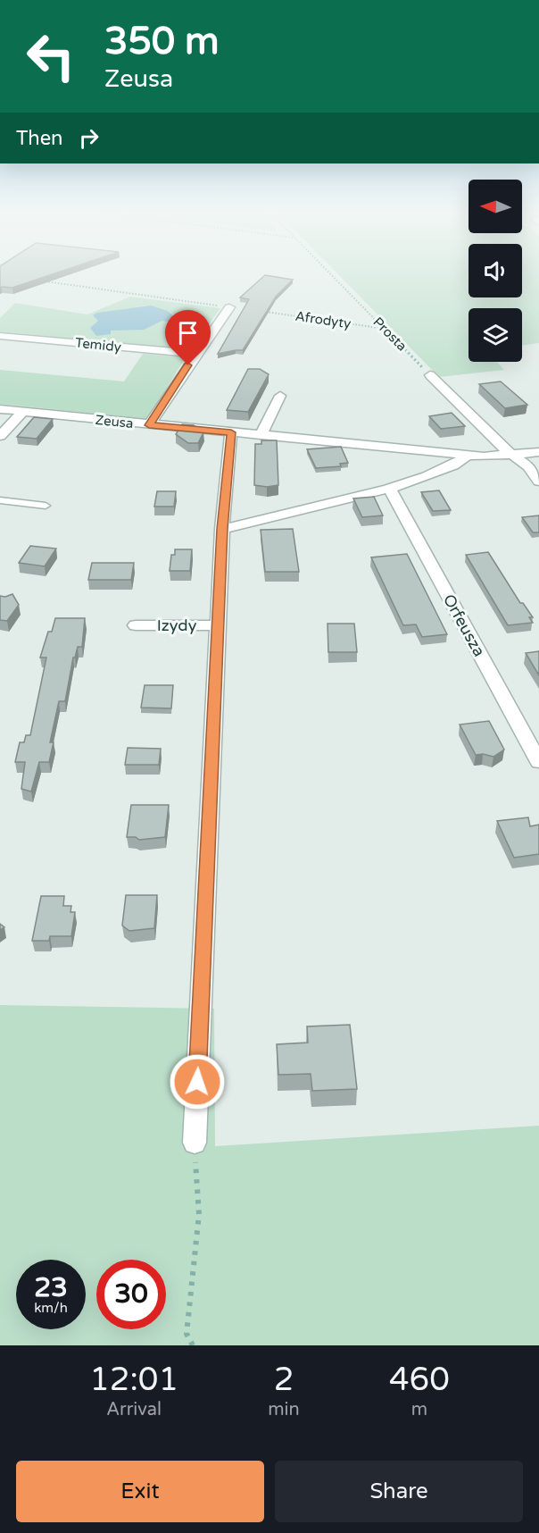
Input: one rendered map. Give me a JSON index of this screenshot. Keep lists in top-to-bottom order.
{
  "streets": {
    "street": [
      "Temidy",
      "Zeusa",
      "Izydy",
      "Orfeusza"
    ],
    "path": ["Afrodyty", "Prosta"]
  },
  "crossings": [
    ["Afrodyty", "Prosta"],
    ["Zeusa", "Izydy"]
  ],
  "north": "left",
  "page": {
    "turn": ["350 m", "Zeusa"],
    "then": "Then",
    "speed": "23 km/h",
    "limit": "30",
    "eta": [
      "12:01",
      "Arrival",
      "2",
      "min",
      "460",
      "m"
    ],
    "buttons": ["Exit", "Share"]
  }
}
